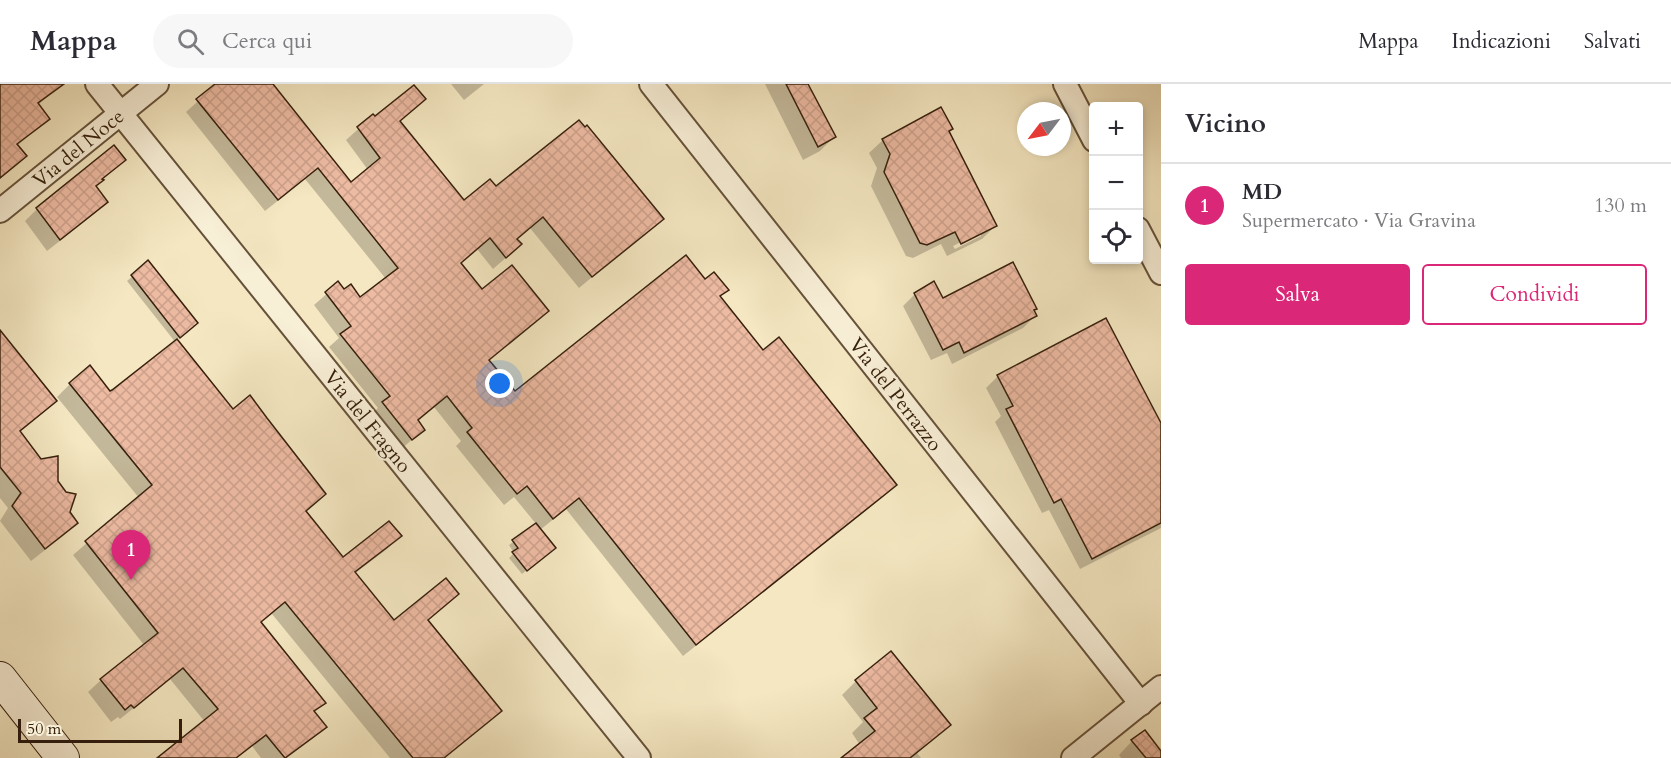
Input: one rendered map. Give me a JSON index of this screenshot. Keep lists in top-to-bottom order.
{
  "streets": {
    "street": ["Via del Noce", "Via del Perrazzo", "Via del Fragno"]
  },
  "crossings": [
    ["Via del Noce", "Via del Fragno"]
  ],
  "scale_bar": "50 m",
  "north": "bottom left",
  "page": {
    "header": "Mappa",
    "search": "Cerca qui",
    "nav": ["Mappa", "Indicazioni", "Salvati"],
    "heading": "Vicino",
    "map_buttons": ["+", "−"],
    "list": [
      {
        "mark": "1",
        "name": "MD",
        "note": "Supermercato · Via Gravina",
        "value": "130 m"
      }
    ],
    "buttons": ["Salva", "Condividi"],
    "pins": "1",
    "scale": "50 m"
  }
}
